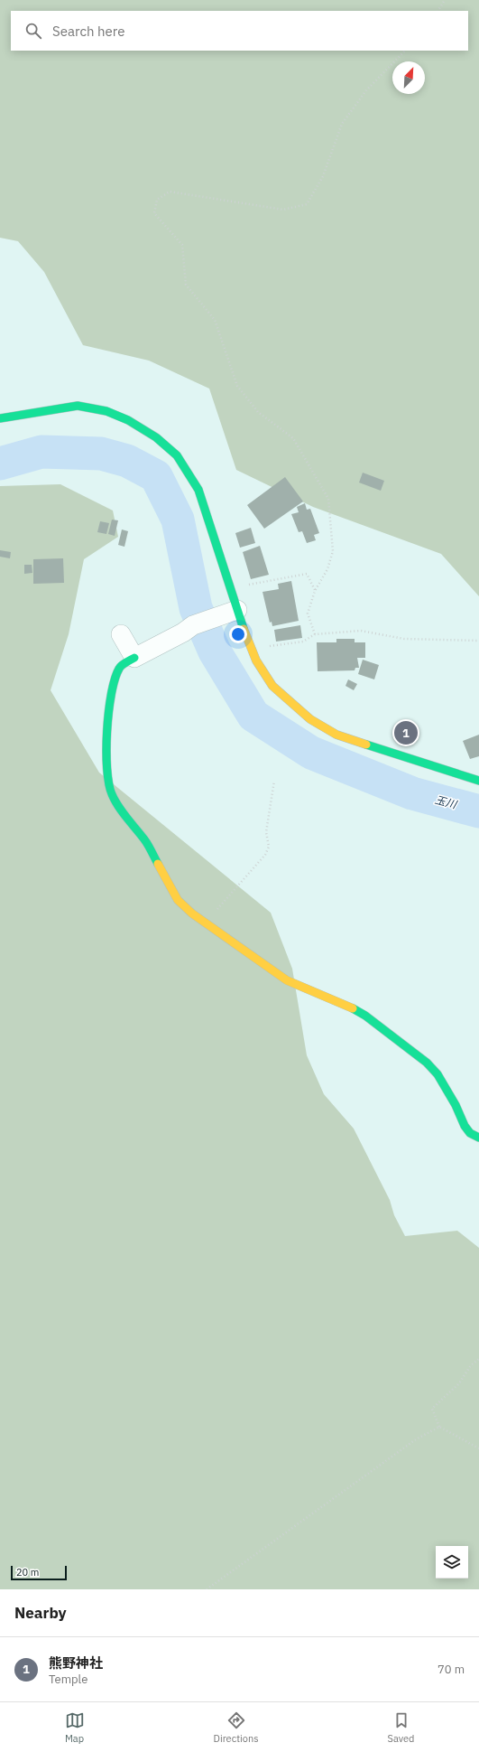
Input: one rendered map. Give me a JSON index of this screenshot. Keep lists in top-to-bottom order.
{
  "water": ["玉川"],
  "scale_bar": "20 m",
  "north": "top right",
  "page": {
    "search": "Search here",
    "pins": "1",
    "scale": "20 m",
    "heading": "Nearby",
    "list": [
      {
        "mark": "1",
        "name": "熊野神社",
        "note": "Temple",
        "value": "70 m"
      }
    ],
    "nav": ["Map", "Directions", "Saved"]
  }
}
